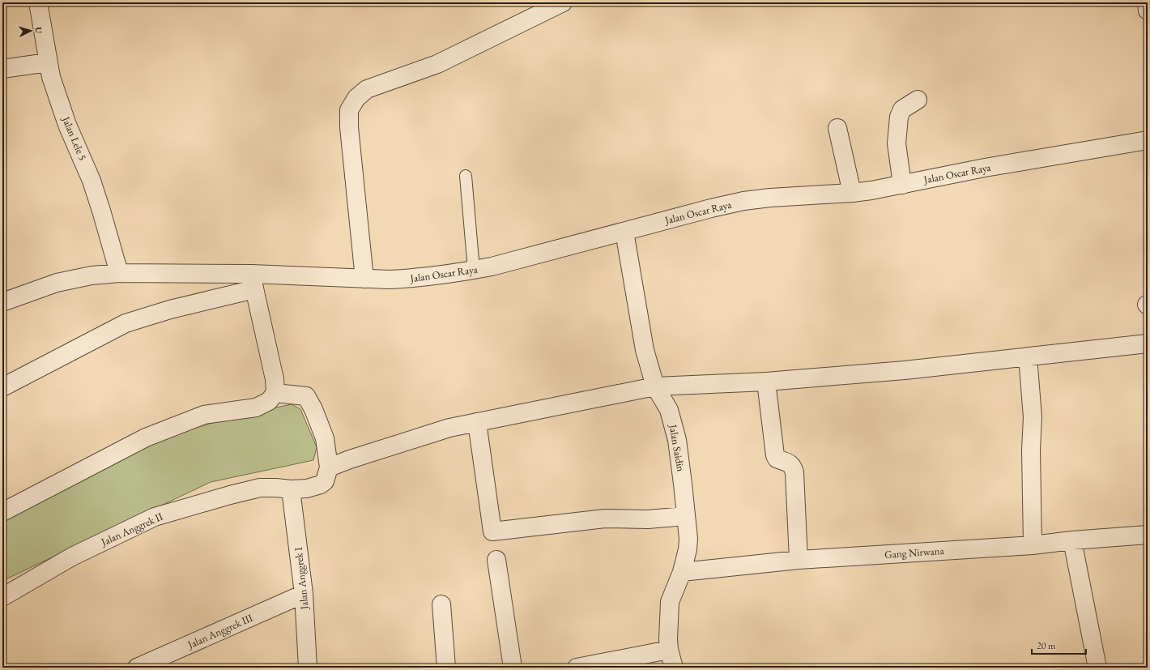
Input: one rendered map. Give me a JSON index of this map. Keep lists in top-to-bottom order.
{
  "streets": {
    "street": [
      "Jalan Lele 5",
      "Jalan Oscar Raya",
      "Jalan Saidin",
      "Jalan Anggrek II",
      "Gang Nirwana",
      "Jalan Anggrek I",
      "Jalan Anggrek III"
    ]
  },
  "crossings": [
    ["Jalan Oscar Raya", "Jalan Saidin"],
    ["Jalan Saidin", "Gang Nirwana"],
    ["Jalan Anggrek II", "Jalan Anggrek I"],
    ["Jalan Anggrek I", "Jalan Anggrek III"]
  ],
  "scale_bar": "20 m",
  "north": "right"
}
